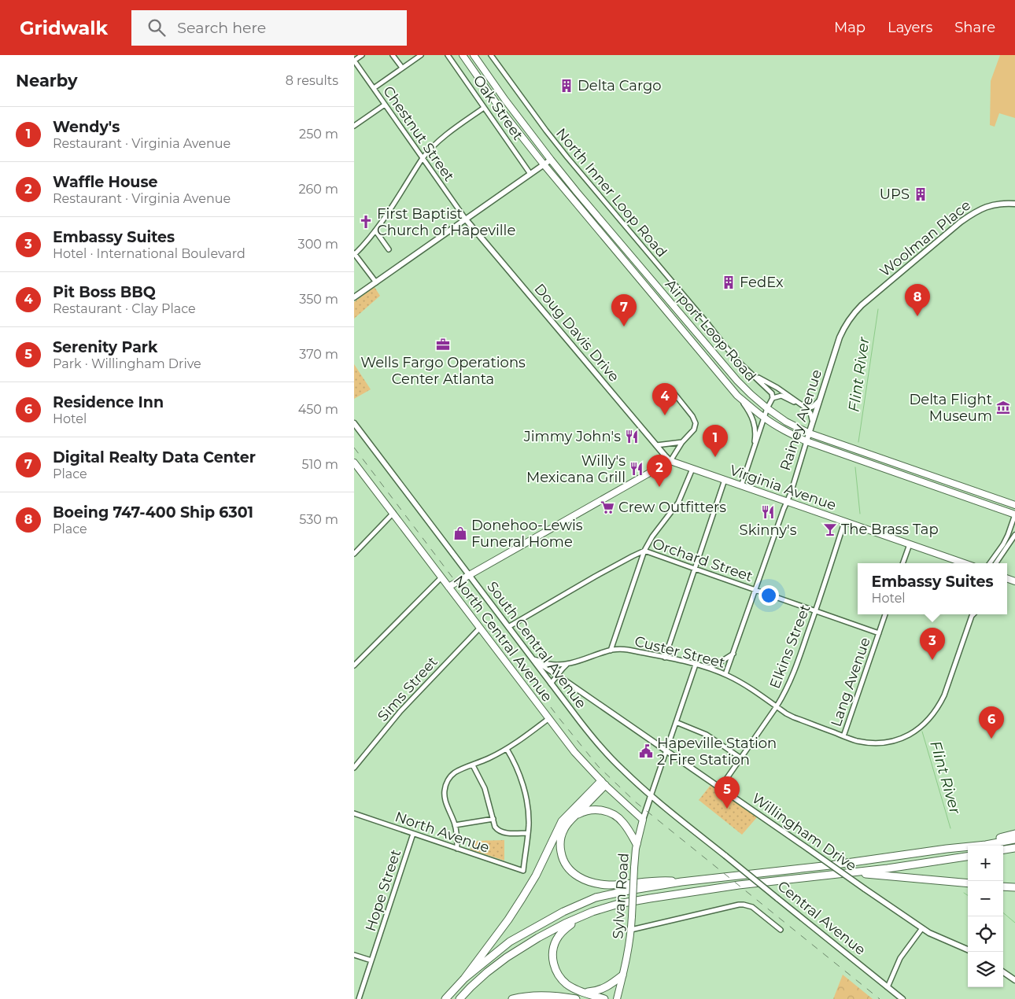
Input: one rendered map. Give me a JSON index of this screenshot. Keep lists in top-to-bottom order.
{
  "streets": {
    "main road": [
      "Airport Loop Road",
      "Virginia Avenue",
      "North Central Avenue",
      "Sylvan Road"
    ],
    "street": [
      "Oak Street",
      "Chestnut Street",
      "North Inner Loop Road",
      "Woolman Place",
      "Doug Davis Drive",
      "Rainey Avenue",
      "Orchard Street",
      "South Central Avenue",
      "Elkins Street",
      "Custer Street",
      "Lang Avenue",
      "Sims Street",
      "North Avenue",
      "Willingham Drive",
      "Hope Street",
      "Central Avenue"
    ]
  },
  "crossings": [
    ["Chestnut Street", "Doug Davis Drive"],
    ["Woolman Place", "Rainey Avenue"],
    ["Airport Loop Road", "Rainey Avenue"],
    ["Doug Davis Drive", "Virginia Avenue"],
    ["Rainey Avenue", "Virginia Avenue"],
    ["Rainey Avenue", "Orchard Street"],
    ["Rainey Avenue", "Custer Street"],
    ["Virginia Avenue", "Elkins Street"],
    ["Orchard Street", "South Central Avenue"],
    ["Orchard Street", "Elkins Street"],
    ["Orchard Street", "Lang Avenue"],
    ["North Central Avenue", "Sims Street"],
    ["North Central Avenue", "Sylvan Road"],
    ["South Central Avenue", "Custer Street"],
    ["South Central Avenue", "Willingham Drive"],
    ["South Central Avenue", "Sylvan Road"],
    ["South Central Avenue", "Central Avenue"],
    ["Elkins Street", "Custer Street"],
    ["Elkins Street", "Willingham Drive"],
    ["Custer Street", "Lang Avenue"],
    ["Custer Street", "Willingham Drive"],
    ["North Avenue", "Hope Street"]
  ],
  "water": ["Flint River"],
  "places": {
    "building": ["Delta Cargo", "UPS", "FedEx"],
    "church": ["First Baptist Church of Hapeville"],
    "office": ["Wells Fargo Operations Center Atlanta"],
    "museum": ["Delta Flight Museum"],
    "restaurant": ["Jimmy John's", "Willy's Mexicana Grill", "Skinny's"],
    "supermarket": ["Crew Outfitters"],
    "bar": ["The Brass Tap"],
    "shop": ["Donehoo-Lewis Funeral Home"],
    "public building": ["Hapeville Station 2 Fire Station"]
  },
  "page": {
    "header": "Gridwalk",
    "search": "Search here",
    "nav": ["Map", "Layers", "Share"],
    "heading": ["Nearby", "8 results"],
    "list": [
      {
        "mark": "1",
        "name": "Wendy's",
        "note": "Restaurant · Virginia Avenue",
        "value": "250 m"
      },
      {
        "mark": "2",
        "name": "Waffle House",
        "note": "Restaurant · Virginia Avenue",
        "value": "260 m"
      },
      {
        "mark": "3",
        "name": "Embassy Suites",
        "note": "Hotel · International Boulevard",
        "value": "300 m"
      },
      {
        "mark": "4",
        "name": "Pit Boss BBQ",
        "note": "Restaurant · Clay Place",
        "value": "350 m"
      },
      {
        "mark": "5",
        "name": "Serenity Park",
        "note": "Park · Willingham Drive",
        "value": "370 m"
      },
      {
        "mark": "6",
        "name": "Residence Inn",
        "note": "Hotel",
        "value": "450 m"
      },
      {
        "mark": "7",
        "name": "Digital Realty Data Center",
        "note": "Place",
        "value": "510 m"
      },
      {
        "mark": "8",
        "name": "Boeing 747-400 Ship 6301",
        "note": "Place",
        "value": "530 m"
      }
    ],
    "pins": [
      "8",
      "7",
      "4",
      "1",
      "2",
      "3",
      "6",
      "5"
    ],
    "popup": ["Embassy Suites", "Hotel"],
    "map_buttons": ["+", "−"]
  }
}
